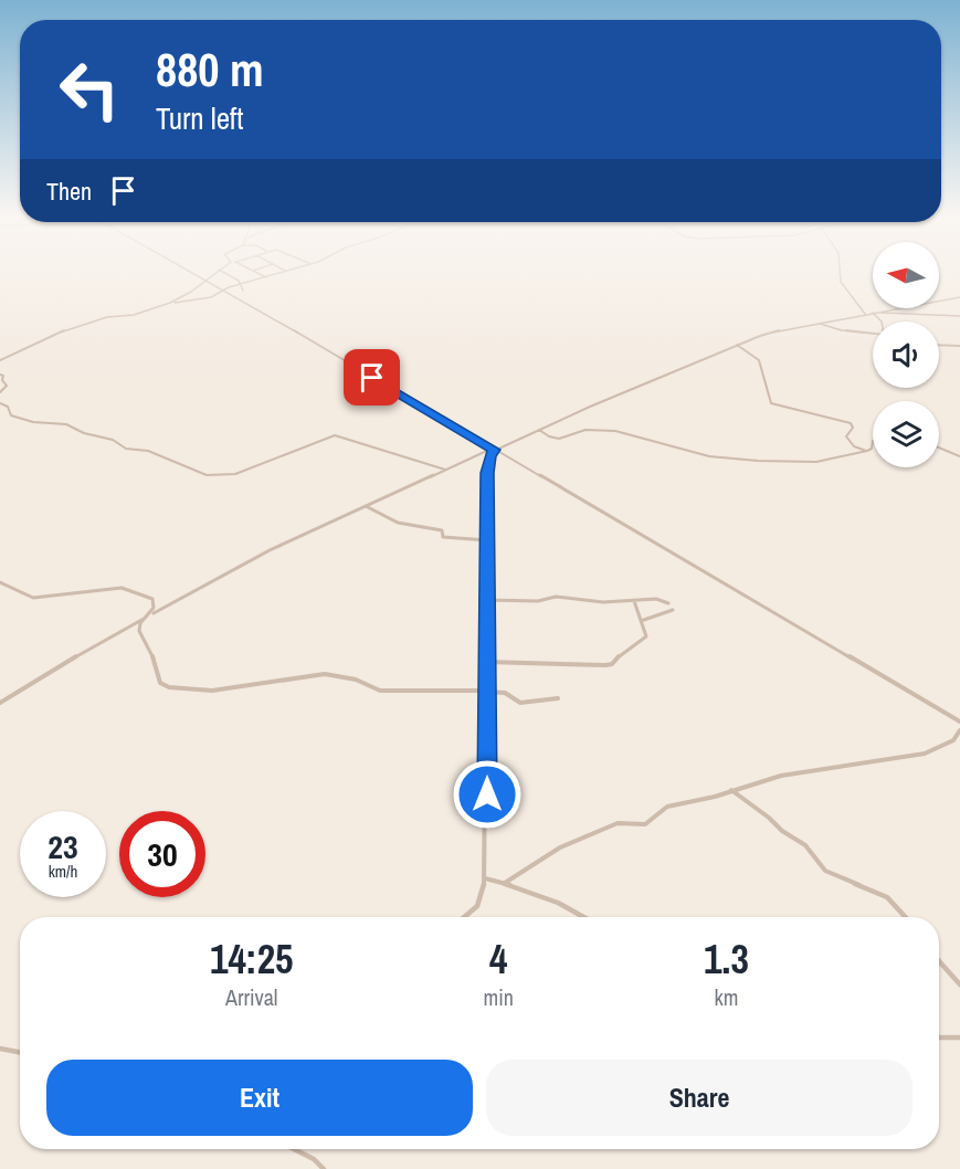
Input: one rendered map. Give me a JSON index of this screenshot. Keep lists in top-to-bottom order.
{
  "north": "left",
  "page": {
    "turn": ["880 m", "Turn left"],
    "then": "Then",
    "speed": "23 km/h",
    "limit": "30",
    "eta": [
      "14:25",
      "Arrival",
      "4",
      "min",
      "1.3",
      "km"
    ],
    "buttons": ["Exit", "Share"]
  }
}
